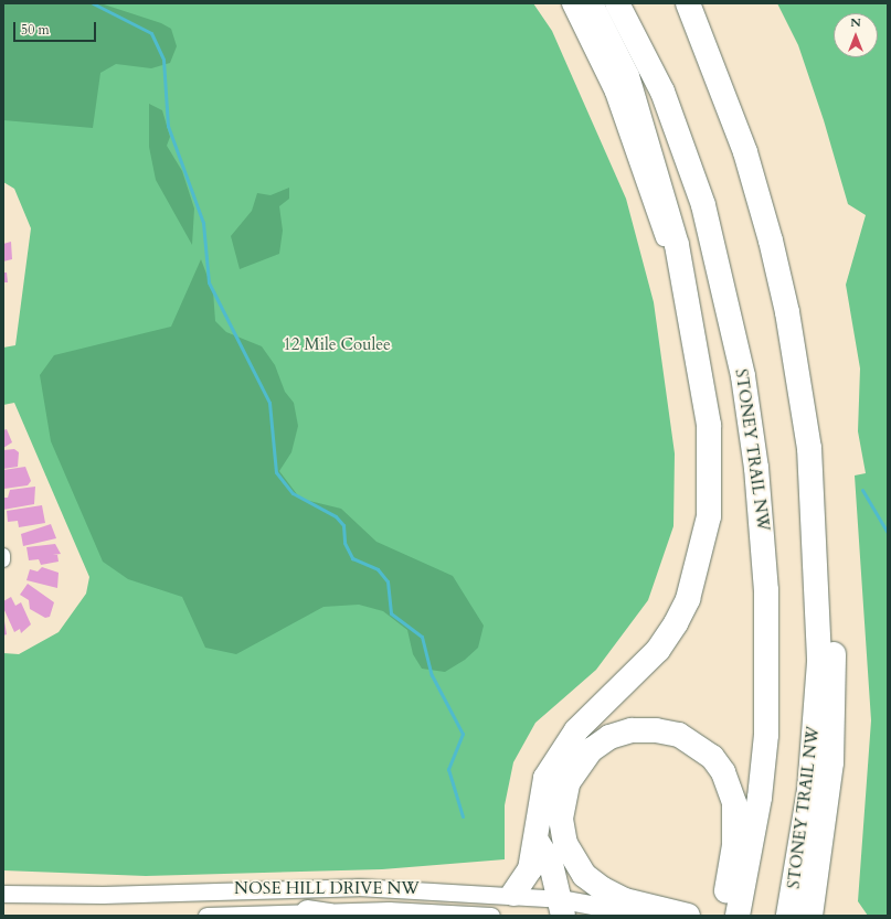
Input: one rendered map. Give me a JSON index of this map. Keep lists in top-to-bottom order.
{
  "streets": {
    "highway": ["STONEY TRAIL NW"],
    "main road": ["NOSE HILL DRIVE NW"]
  },
  "parks": ["12 Mile Coulee"],
  "scale_bar": "50 m",
  "north": "top"
}
